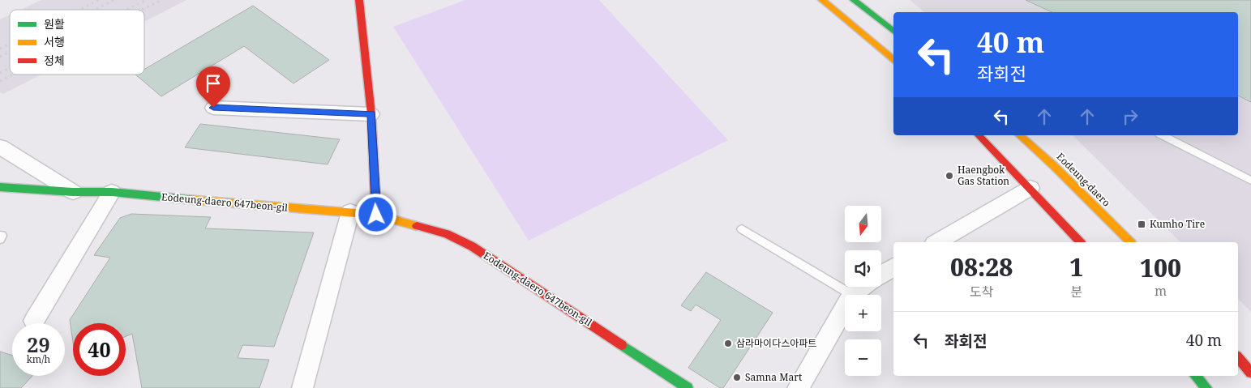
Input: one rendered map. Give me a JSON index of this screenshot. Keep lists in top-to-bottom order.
{
  "streets": {
    "street": ["Eodeung-daero", "Eodeung-daero 647beon-gil"]
  },
  "places": {
    "other": ["Haengbok Gas Station", "삼라마이다스아파트", "Samna Mart"],
    "transit": ["Kumho Tire"]
  },
  "legend": ["원활", "서행", "정체"],
  "north": "bottom",
  "page": {
    "turn": ["40 m", "좌회전"],
    "map_buttons": ["+", "−"],
    "eta": [
      "08:28",
      "도착",
      "1",
      "분",
      "100",
      "m"
    ],
    "list": [
      {
        "name": "좌회전",
        "value": "40 m"
      }
    ],
    "speed": "29 km/h",
    "limit": "40"
  }
}
